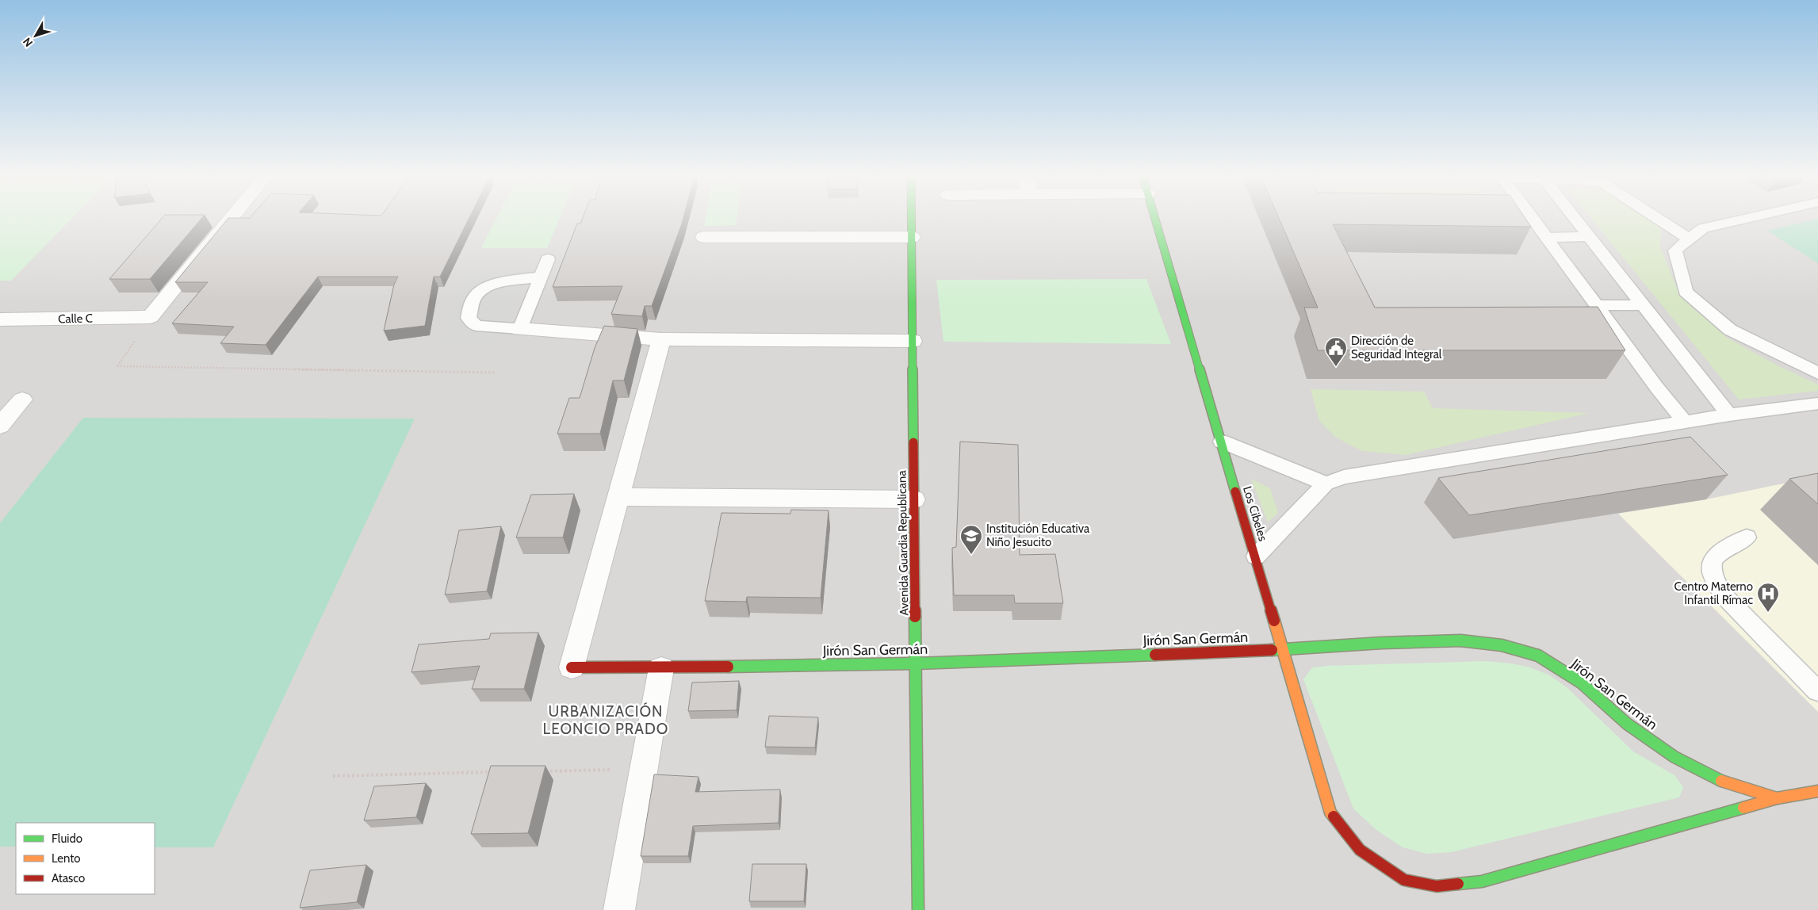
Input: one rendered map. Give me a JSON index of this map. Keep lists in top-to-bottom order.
{
  "streets": {
    "street": [
      "Calle C",
      "Los Cibeles",
      "Avenida Guardia Republicana",
      "Jirón San Germán"
    ]
  },
  "crossings": [
    ["Los Cibeles", "Jirón San Germán"],
    ["Avenida Guardia Republicana", "Jirón San Germán"]
  ],
  "districts": ["URBANIZACIÓN LEONCIO PRADO"],
  "places": {
    "public building": ["Dirección de Seguridad Integral"],
    "school or university": ["Institución Educativa Niño Jesucito"],
    "hospital": ["Centro Materno Infantil Rímac"]
  },
  "legend": ["Fluido", "Lento", "Atasco"],
  "north": "bottom left"
}
